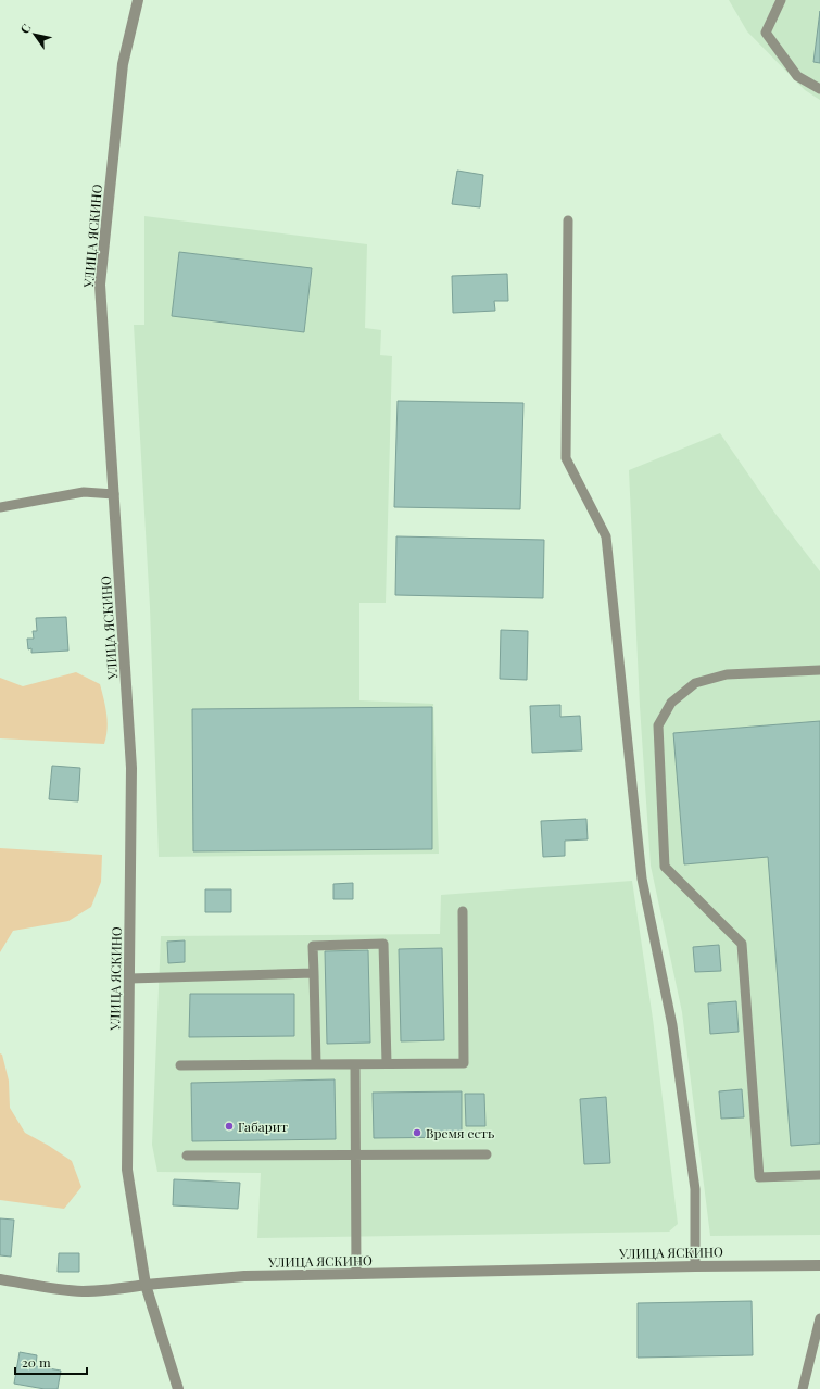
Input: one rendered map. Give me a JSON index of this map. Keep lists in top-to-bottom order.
{
  "streets": {
    "street": ["УЛИЦА ЯСКИНО"]
  },
  "places": ["Габарит", "Время есть"],
  "scale_bar": "20 m",
  "north": "top left"
}
